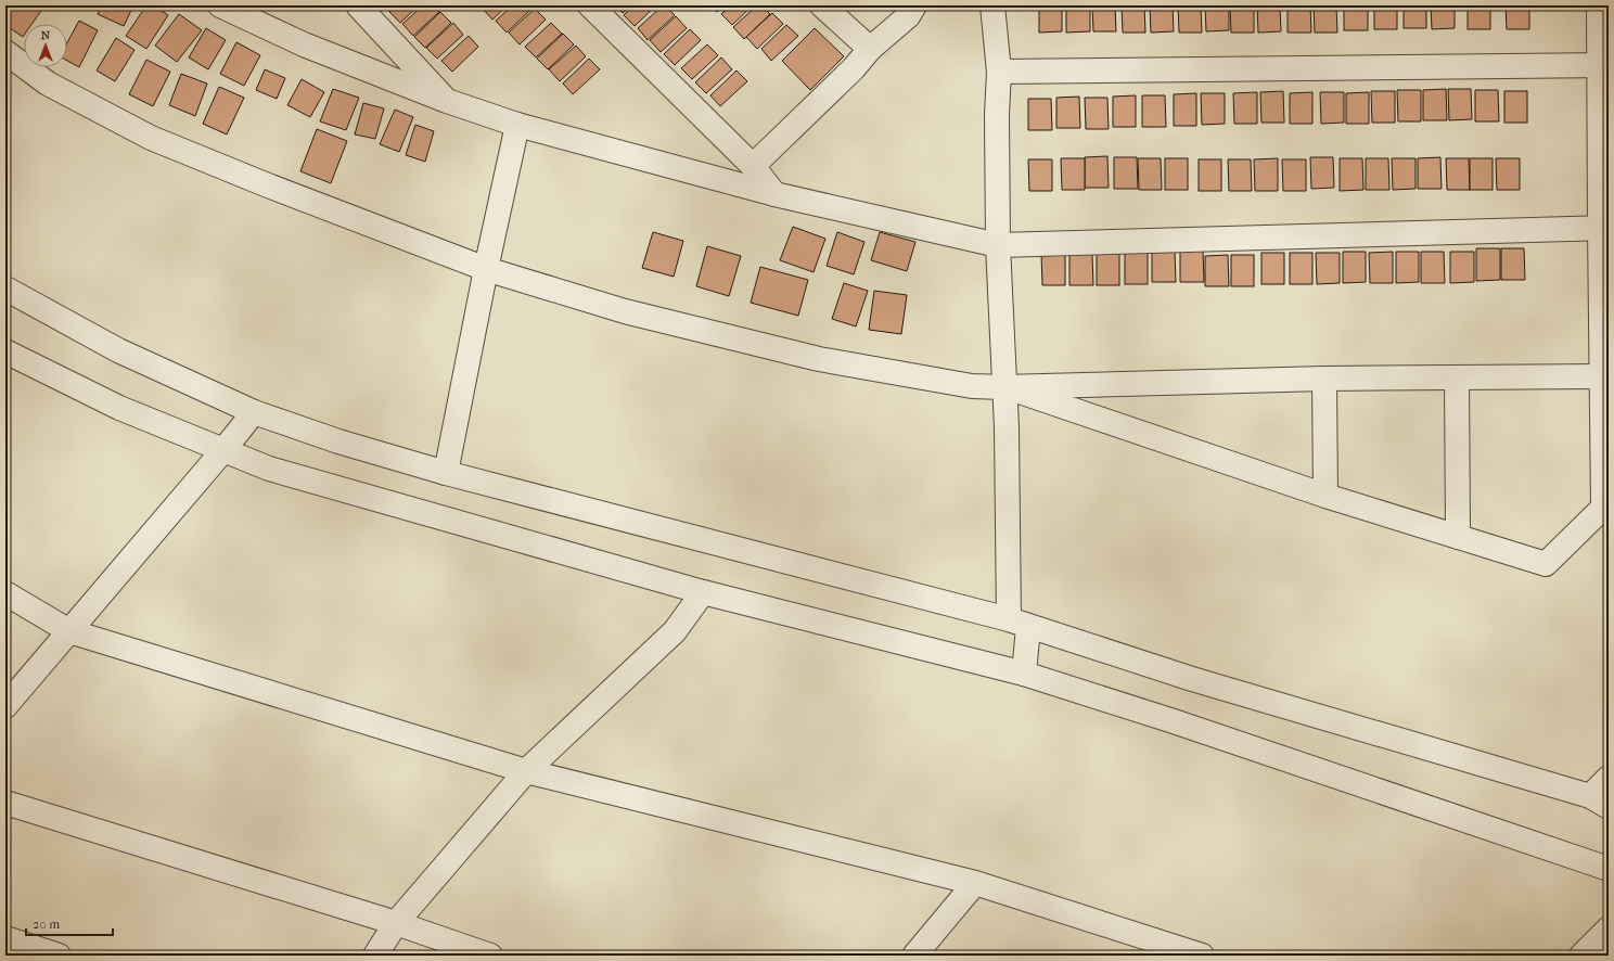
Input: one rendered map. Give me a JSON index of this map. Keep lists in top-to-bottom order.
{
  "scale_bar": "20 m",
  "north": "top"
}
